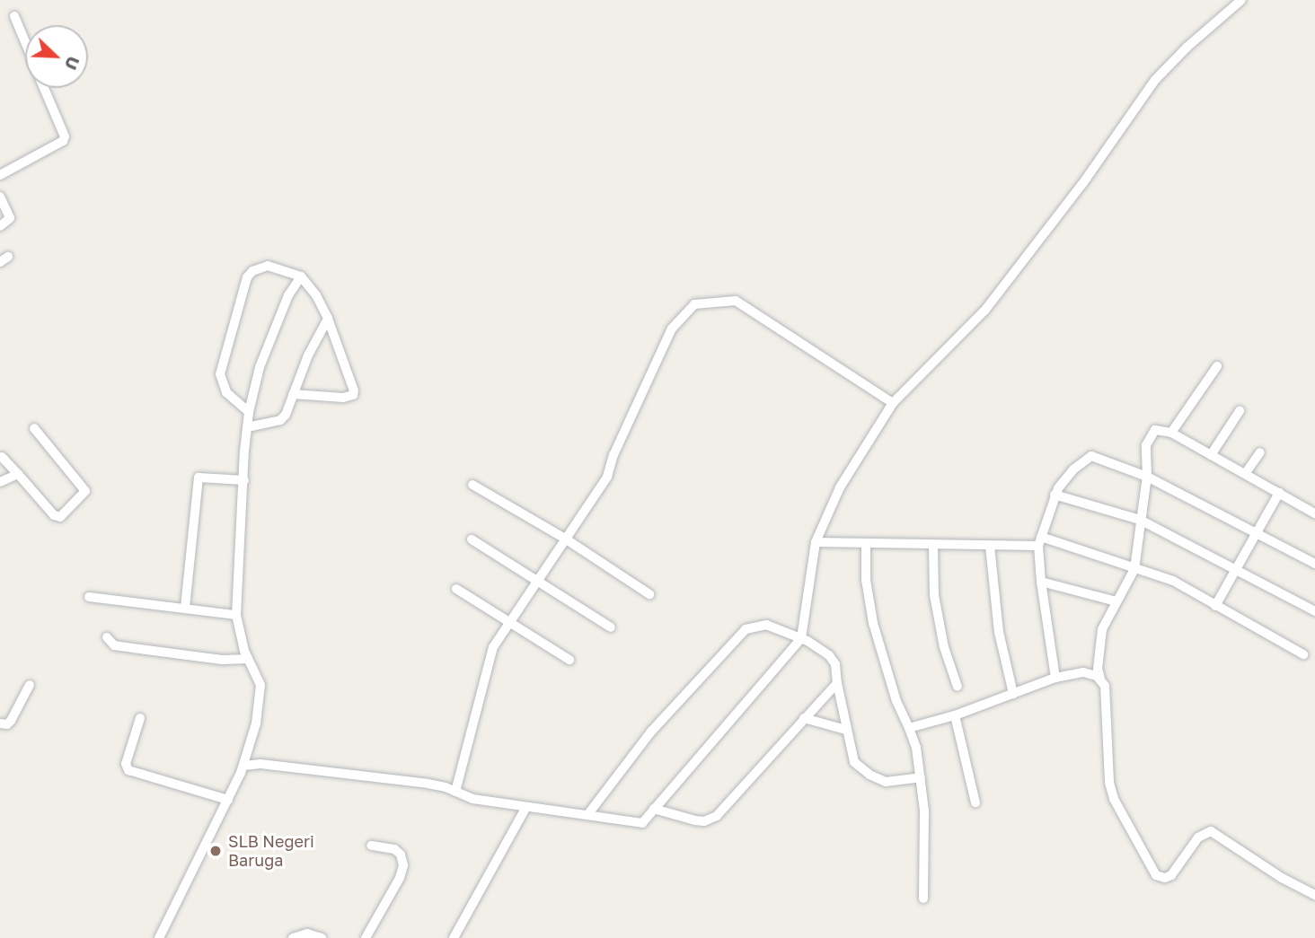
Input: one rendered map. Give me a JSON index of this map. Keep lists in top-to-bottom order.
{
  "places": ["SLB Negeri Baruga"],
  "north": "bottom right"
}
